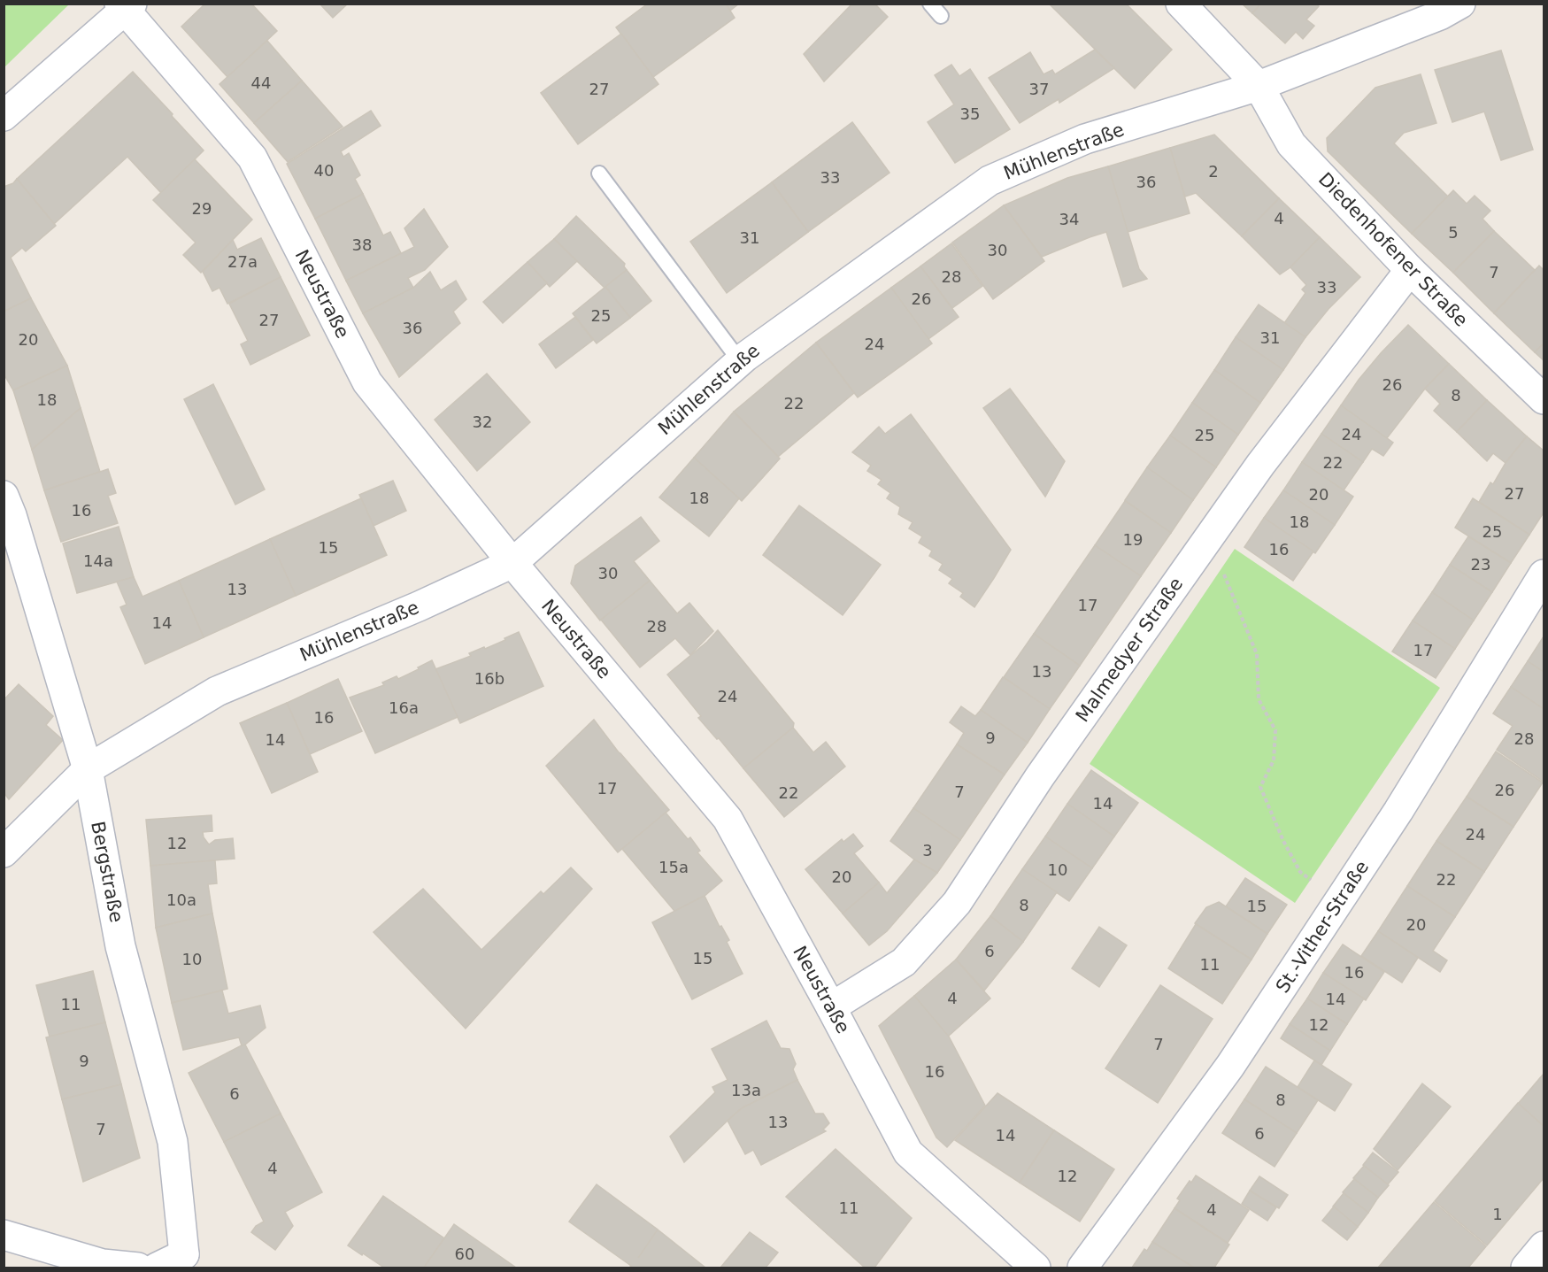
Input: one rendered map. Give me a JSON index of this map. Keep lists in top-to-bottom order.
{
  "streets": {
    "street": [
      "Mühlenstraße",
      "Diedenhofener Straße",
      "Neustraße",
      "Malmedyer Straße",
      "Bergstraße",
      "St.-Vither-Straße"
    ]
  },
  "crossings": [
    ["Mühlenstraße", "Diedenhofener Straße"],
    ["Mühlenstraße", "Neustraße"],
    ["Mühlenstraße", "Bergstraße"],
    ["Diedenhofener Straße", "Malmedyer Straße"],
    ["Neustraße", "Malmedyer Straße"]
  ],
  "house_numbers": [
    "44",
    "27",
    "37",
    "35",
    "40",
    "2",
    "33",
    "36",
    "29",
    "4",
    "34",
    "5",
    "31",
    "38",
    "30",
    "27a",
    "7",
    "28",
    "33",
    "26",
    "25",
    "27",
    "36",
    "31",
    "20",
    "24",
    "26",
    "8",
    "18",
    "22",
    "32",
    "24",
    "25",
    "22",
    "27",
    "20",
    "18",
    "16",
    "18",
    "25",
    "19",
    "15",
    "16",
    "14a",
    "23",
    "30",
    "13",
    "17",
    "14",
    "28",
    "17",
    "13",
    "16b",
    "24",
    "16a",
    "16",
    "9",
    "28",
    "14",
    "17",
    "26",
    "7",
    "22",
    "14",
    "24",
    "12",
    "3",
    "15a",
    "10",
    "20",
    "22",
    "10a",
    "8",
    "15",
    "20",
    "6",
    "15",
    "10",
    "11",
    "16",
    "4",
    "14",
    "11",
    "12",
    "7",
    "9",
    "16",
    "13a",
    "6",
    "8",
    "13",
    "7",
    "6",
    "14",
    "4",
    "12",
    "11",
    "4",
    "1",
    "60"
  ]
}
